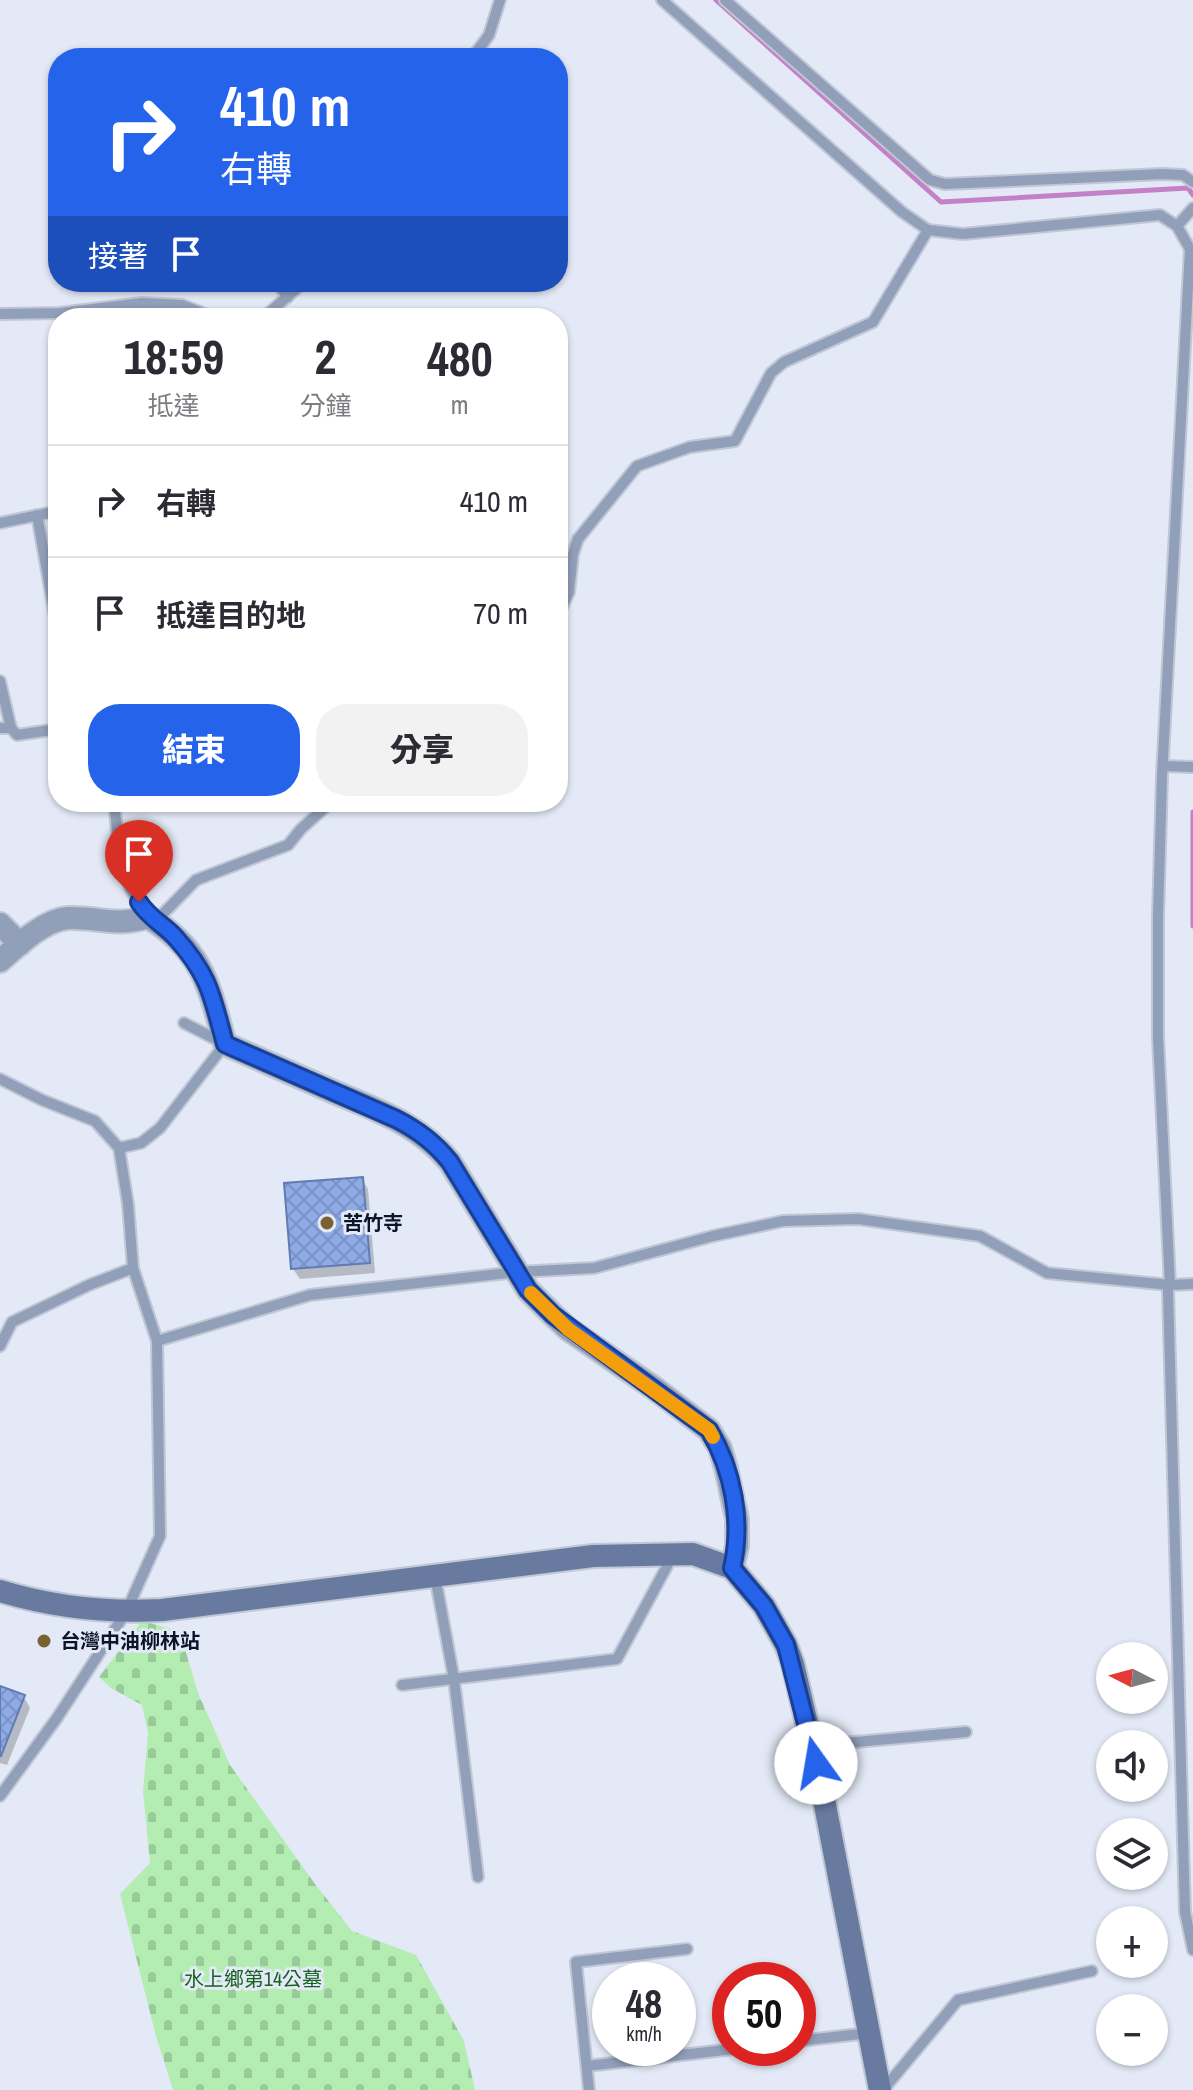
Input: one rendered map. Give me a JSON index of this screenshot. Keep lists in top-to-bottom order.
{
  "parks": ["水上鄉第14公墓"],
  "places": ["苦竹寺", "台灣中油柳林站"],
  "north": "left",
  "page": {
    "turn": ["410 m", "右轉"],
    "then": "接著",
    "eta": [
      "18:59",
      "抵達",
      "2",
      "分鐘",
      "480",
      "m"
    ],
    "list": [
      {
        "name": "右轉",
        "value": "410 m"
      },
      {
        "name": "抵達目的地",
        "value": "70 m"
      }
    ],
    "buttons": ["結束", "分享"],
    "map_buttons": ["+", "−"],
    "speed": "48 km/h",
    "limit": "50"
  }
}
